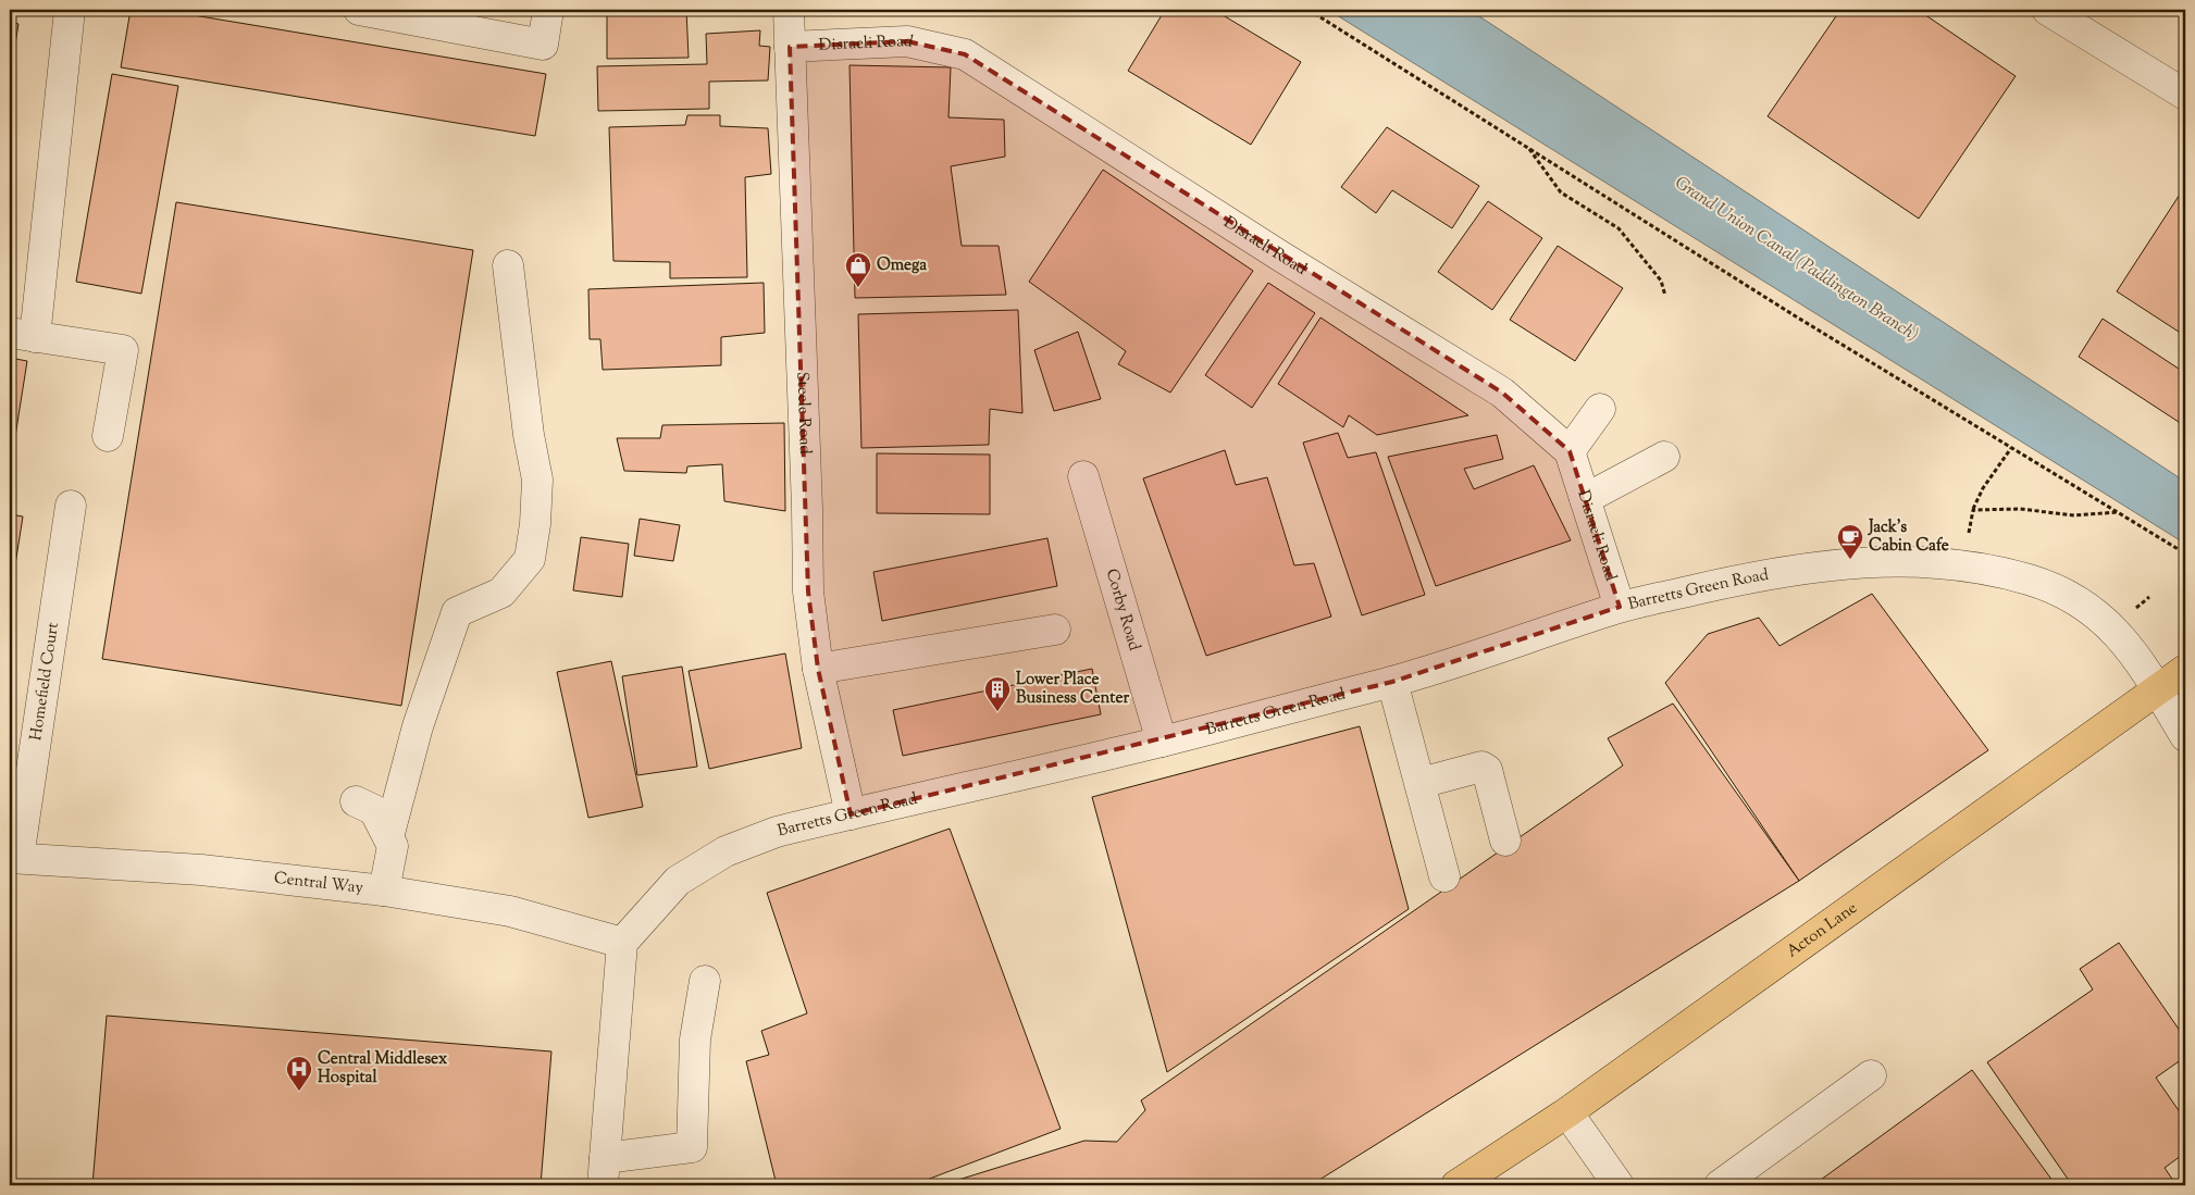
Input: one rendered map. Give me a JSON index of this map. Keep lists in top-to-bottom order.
{
  "streets": {
    "main road": ["Acton Lane"],
    "street": [
      "Disraeli Road",
      "Steele Road",
      "Barretts Green Road",
      "Corby Road",
      "Homefield Court",
      "Central Way"
    ]
  },
  "crossings": [
    ["Disraeli Road", "Steele Road"],
    ["Disraeli Road", "Barretts Green Road"],
    ["Steele Road", "Barretts Green Road"],
    ["Barretts Green Road", "Corby Road"],
    ["Barretts Green Road", "Central Way"],
    ["Barretts Green Road", "Acton Lane"],
    ["Homefield Court", "Central Way"]
  ],
  "water": ["Grand Union Canal (Paddington Branch)"],
  "places": {
    "shop": ["Omega"],
    "cafe": ["Jack's Cabin Cafe"],
    "building": ["Lower Place Business Center"],
    "hospital": ["Central Middlesex Hospital"]
  }
}
